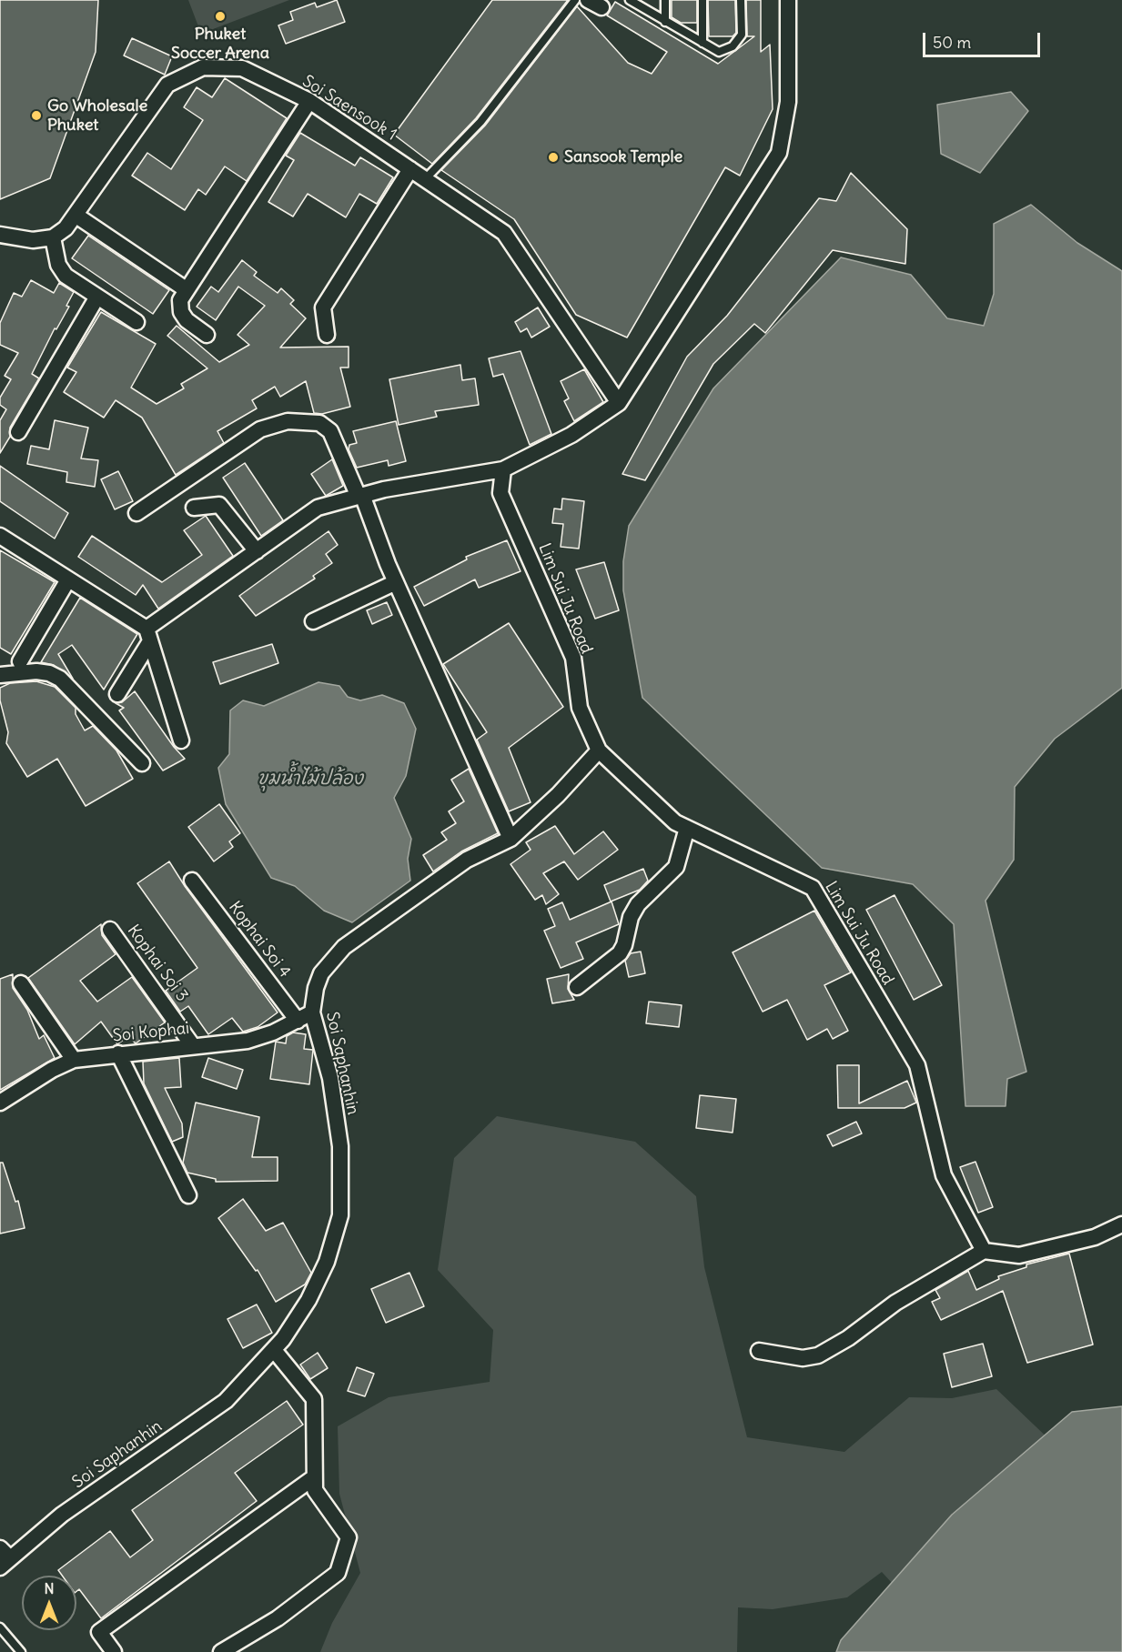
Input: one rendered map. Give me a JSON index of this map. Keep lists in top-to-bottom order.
{
  "streets": {
    "street": [
      "Soi Saensook 1",
      "Lim Sui Ju Road",
      "Kophai Soi 4",
      "Kophai Soi 3",
      "Soi Kophai",
      "Soi Saphanhin"
    ]
  },
  "crossings": [
    ["Lim Sui Ju Road", "Soi Saphanhin"],
    ["Kophai Soi 4", "Soi Kophai"],
    ["Kophai Soi 3", "Soi Kophai"],
    ["Soi Kophai", "Soi Saphanhin"]
  ],
  "water": ["ขุมน้ำไม้ปล้อง"],
  "places": ["Phuket Soccer Arena", "Go Wholesale Phuket", "Sansook Temple"],
  "scale_bar": "50 m",
  "north": "top"
}
